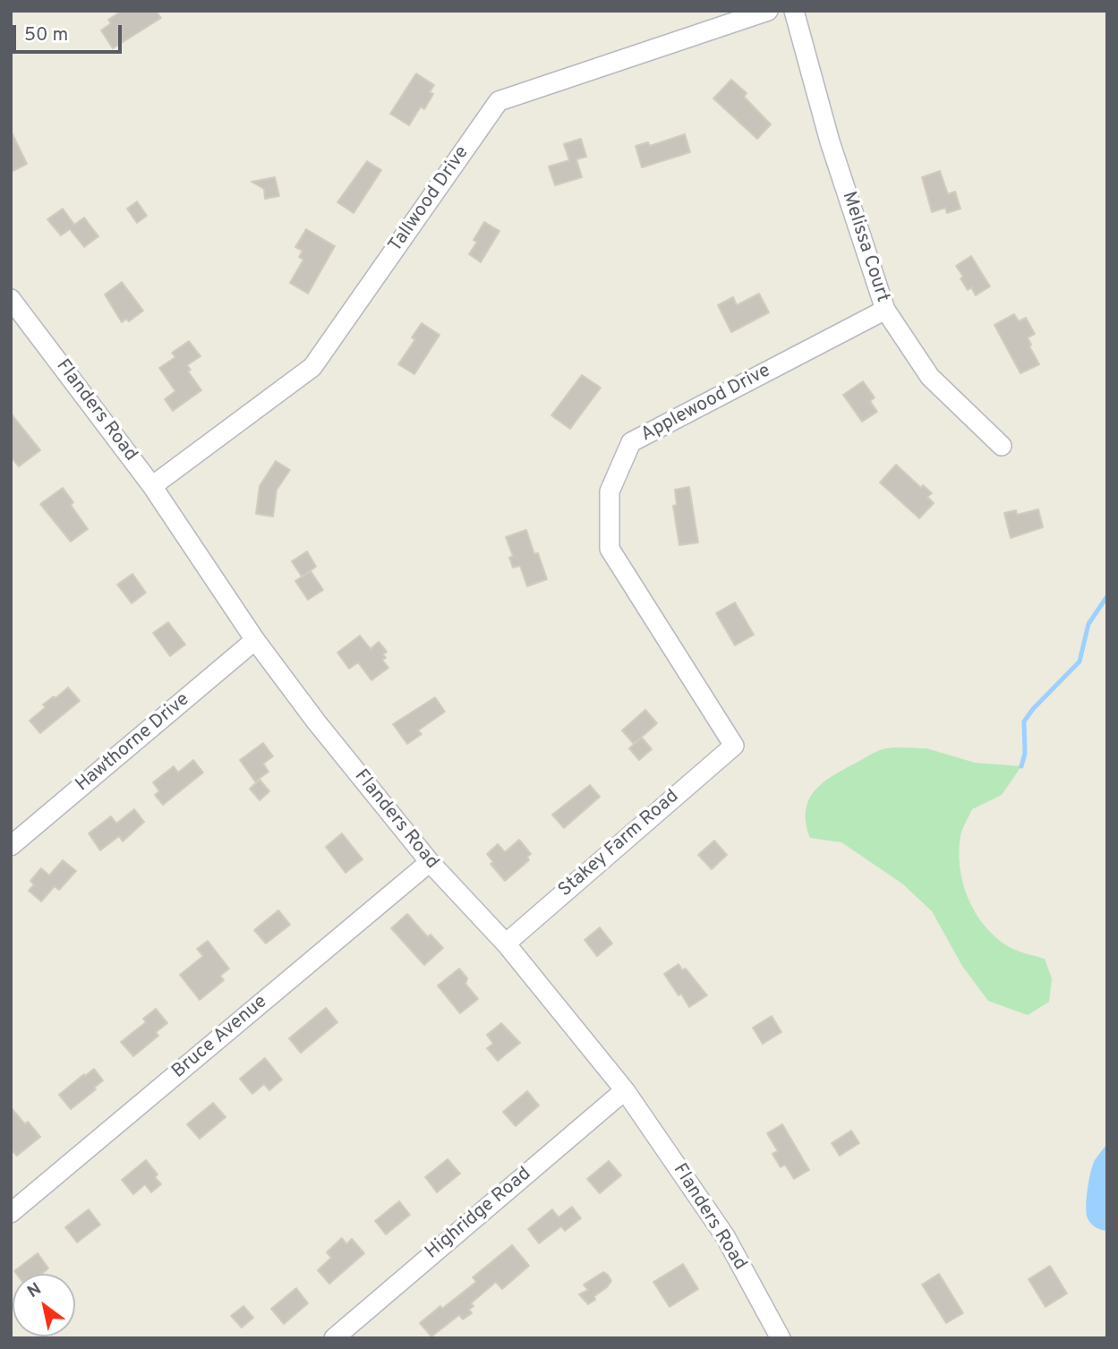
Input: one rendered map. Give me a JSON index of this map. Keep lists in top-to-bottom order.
{
  "streets": {
    "street": [
      "Tallwood Drive",
      "Melissa Court",
      "Applewood Drive",
      "Flanders Road",
      "Hawthorne Drive",
      "Stakey Farm Road",
      "Bruce Avenue",
      "Highridge Road"
    ]
  },
  "crossings": [
    ["Tallwood Drive", "Flanders Road"],
    ["Melissa Court", "Applewood Drive"],
    ["Applewood Drive", "Stakey Farm Road"],
    ["Flanders Road", "Hawthorne Drive"],
    ["Flanders Road", "Stakey Farm Road"],
    ["Flanders Road", "Bruce Avenue"],
    ["Flanders Road", "Highridge Road"]
  ],
  "scale_bar": "50 m",
  "north": "top left"
}
